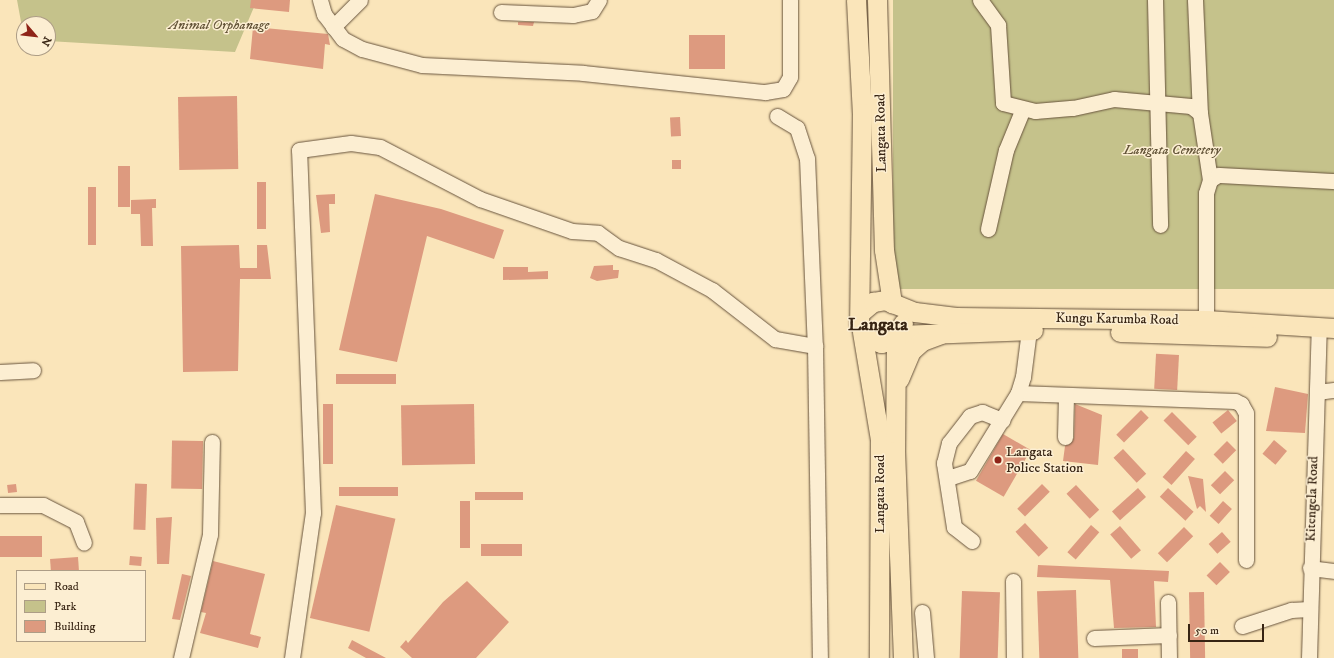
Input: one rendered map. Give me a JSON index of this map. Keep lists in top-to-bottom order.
{
  "streets": {
    "main road": ["Langata Road", "Kungu Karumba Road"],
    "street": ["Kitengela Road"]
  },
  "crossings": [
    ["Langata Road", "Kungu Karumba Road"],
    ["Kungu Karumba Road", "Kitengela Road"]
  ],
  "districts": ["Langata"],
  "parks": ["Animal Orphanage", "Langata Cemetery"],
  "places": ["Langata Police Station"],
  "legend": ["Road", "Park", "Building"],
  "scale_bar": "50 m",
  "north": "bottom right"
}
